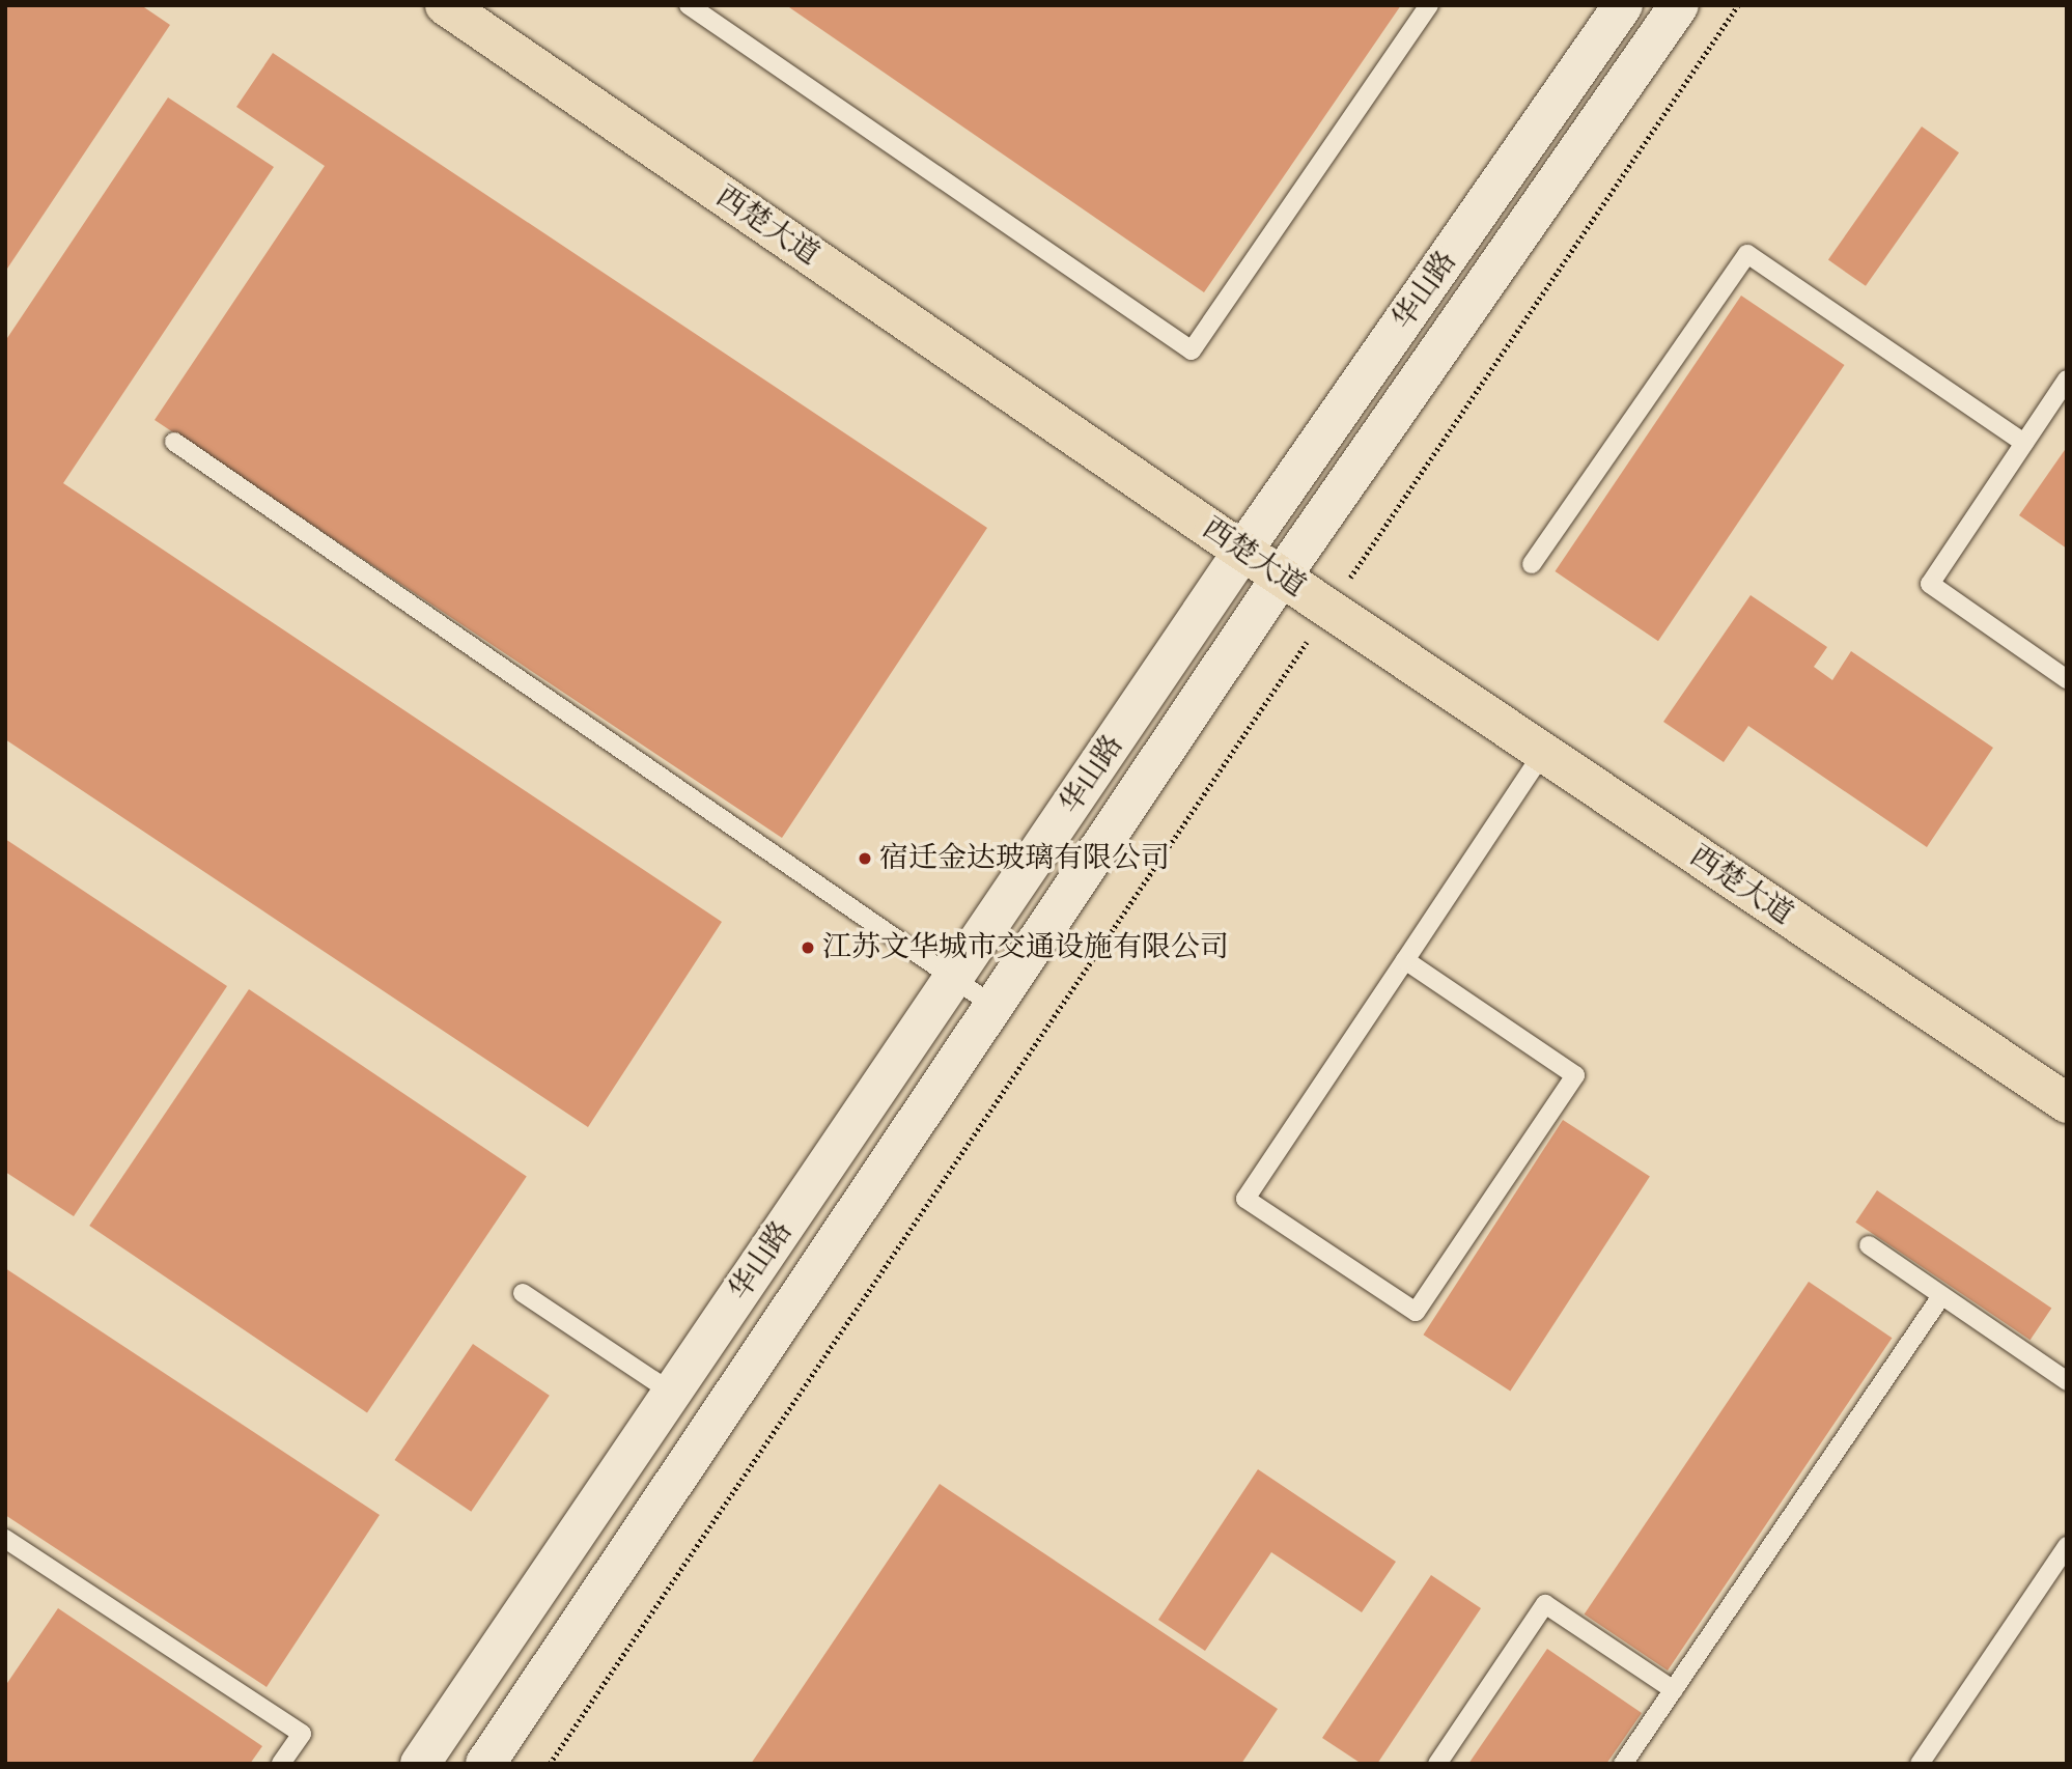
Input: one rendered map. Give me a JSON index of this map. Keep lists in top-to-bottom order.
{
  "streets": {
    "main road": ["西楚大道"],
    "street": ["华山路"]
  },
  "crossings": [
    ["西楚大道", "华山路"]
  ],
  "places": ["宿迁金达玻璃有限公司", "江苏文华城市交通设施有限公司"]
}
